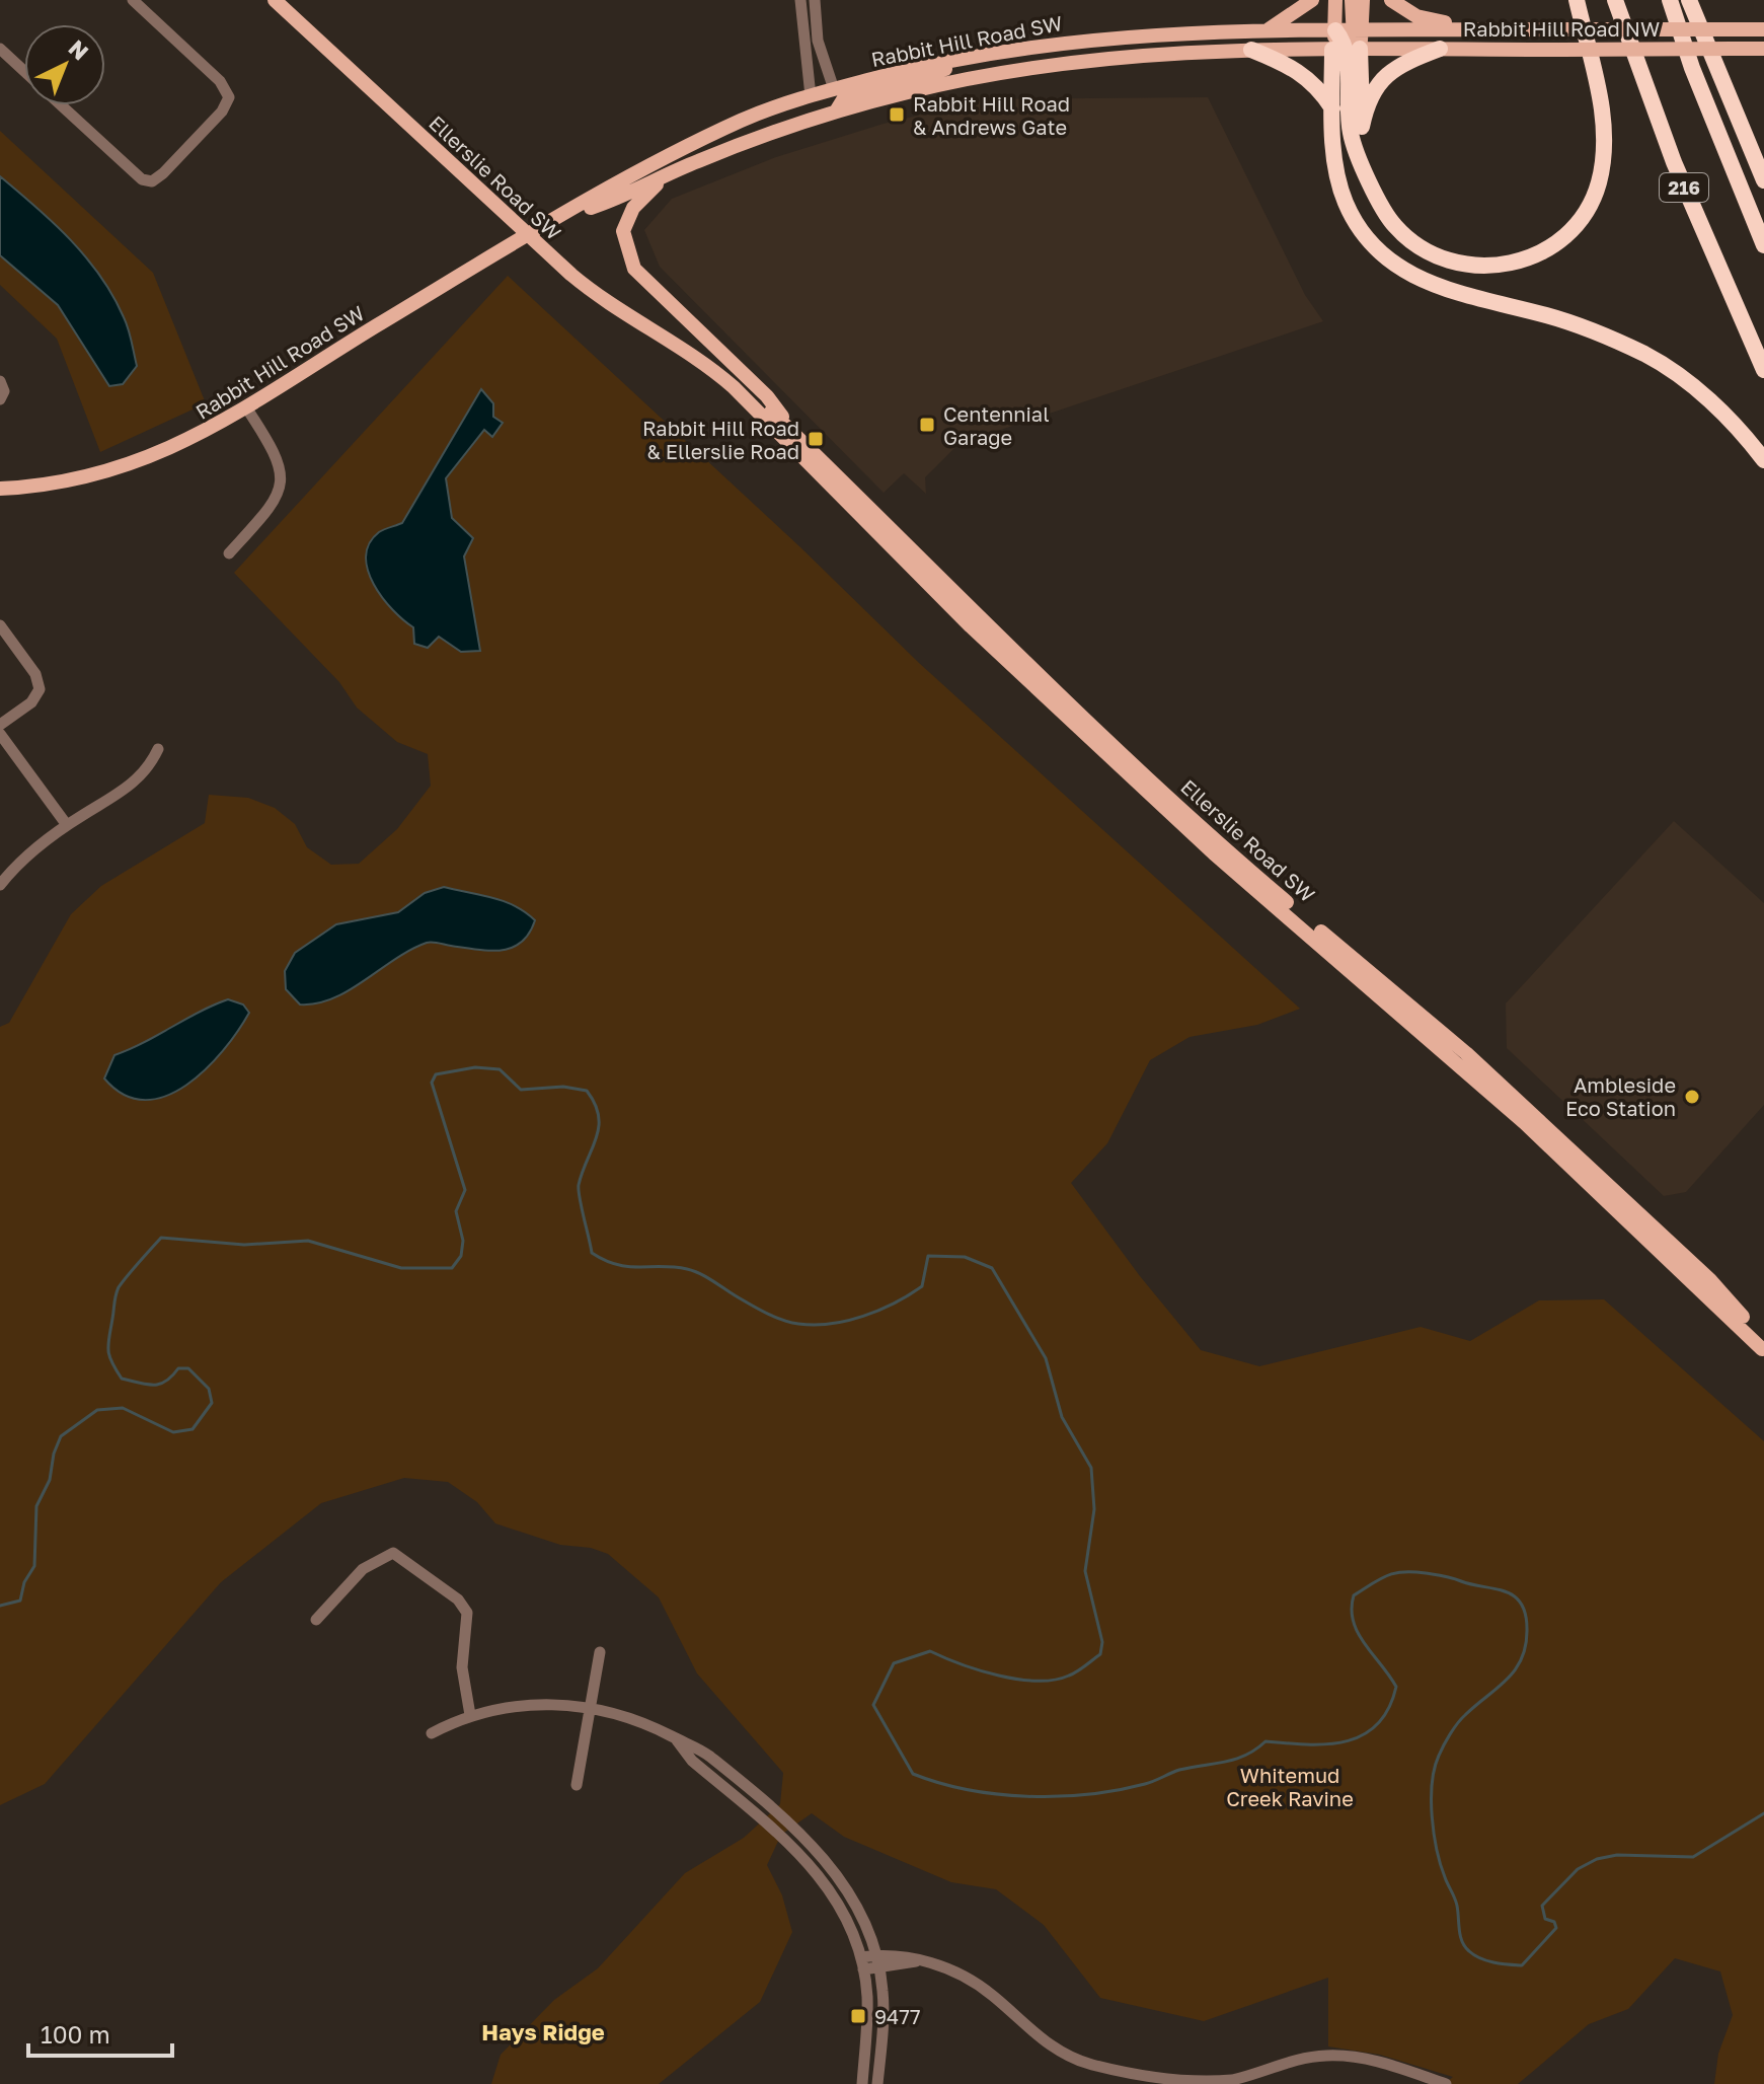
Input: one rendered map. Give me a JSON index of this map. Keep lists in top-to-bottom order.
{
  "streets": {
    "highway": ["216"],
    "main road": ["Rabbit Hill Road NW", "Rabbit Hill Road SW", "Ellerslie Road SW"]
  },
  "crossings": [
    ["Rabbit Hill Road NW", "Rabbit Hill Road SW"],
    ["Rabbit Hill Road SW", "Ellerslie Road SW"]
  ],
  "districts": ["Hays Ridge"],
  "parks": ["Whitemud Creek Ravine"],
  "places": {
    "transit": [
      "Rabbit Hill Road & Andrews Gate",
      "Centennial Garage",
      "Rabbit Hill Road & Ellerslie Road",
      "9477"
    ],
    "other": ["Ambleside Eco Station"]
  },
  "scale_bar": "100 m",
  "north": "top right"
}
